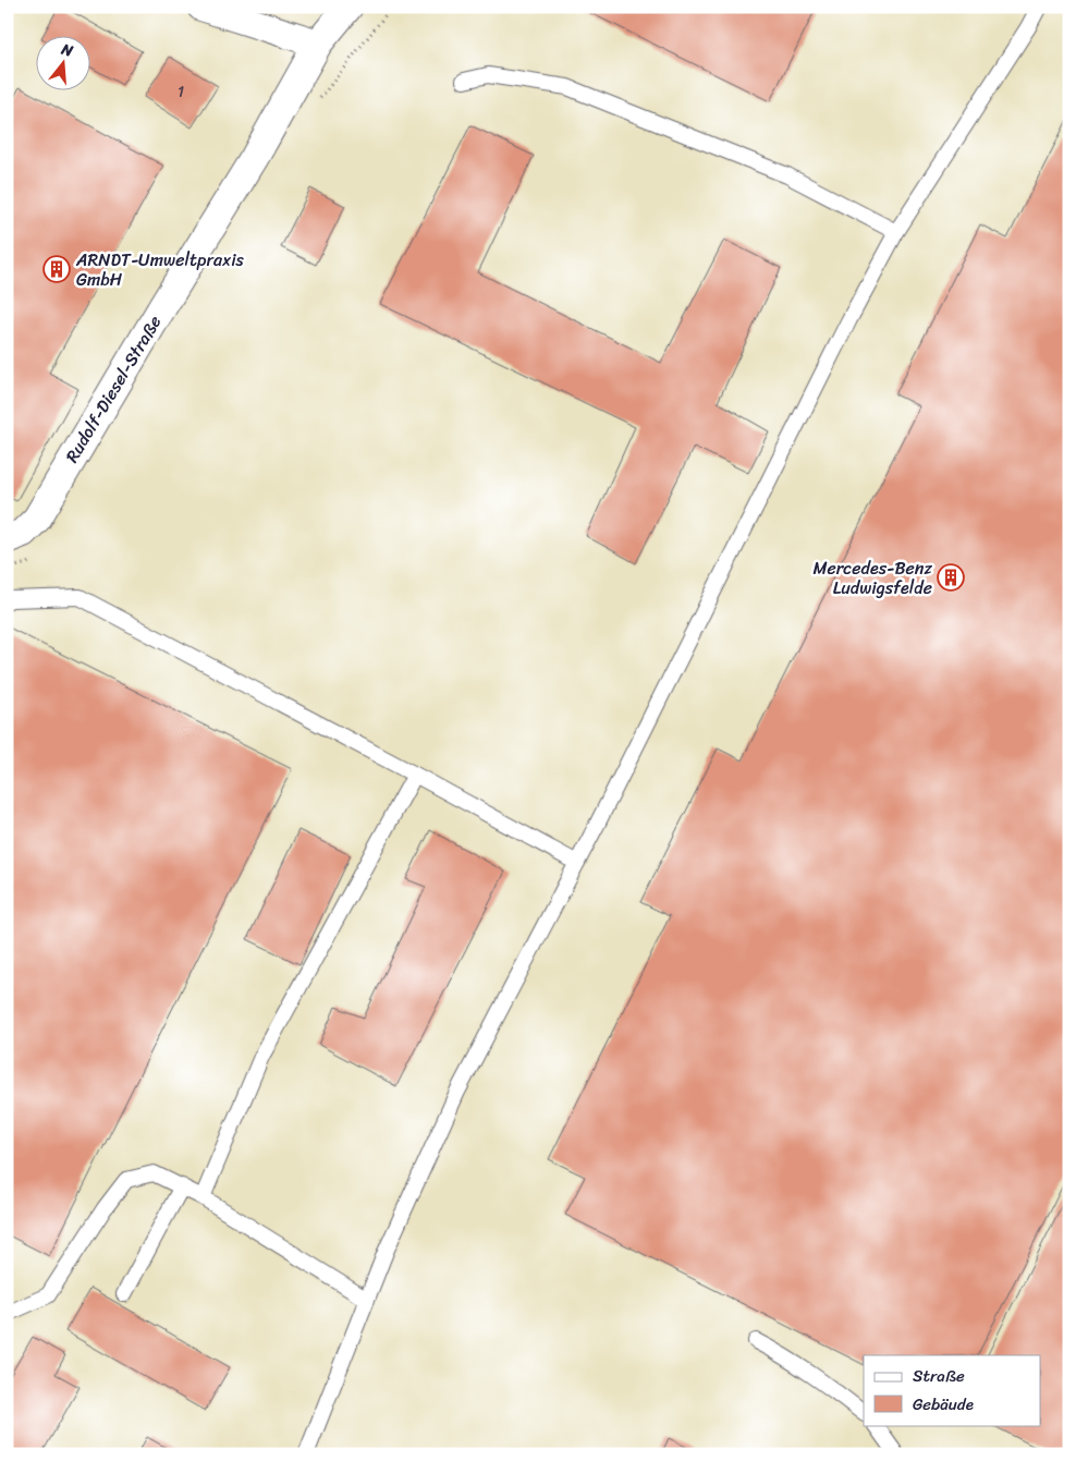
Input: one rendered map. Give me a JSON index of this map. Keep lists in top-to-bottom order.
{
  "streets": {
    "street": ["Rudolf-Diesel-Straße"]
  },
  "places": {
    "building": ["ARNDT-Umweltpraxis GmbH", "Mercedes-Benz Ludwigsfelde"]
  },
  "house_numbers": ["1"],
  "legend": ["Straße", "Gebäude"],
  "north": "top"
}
